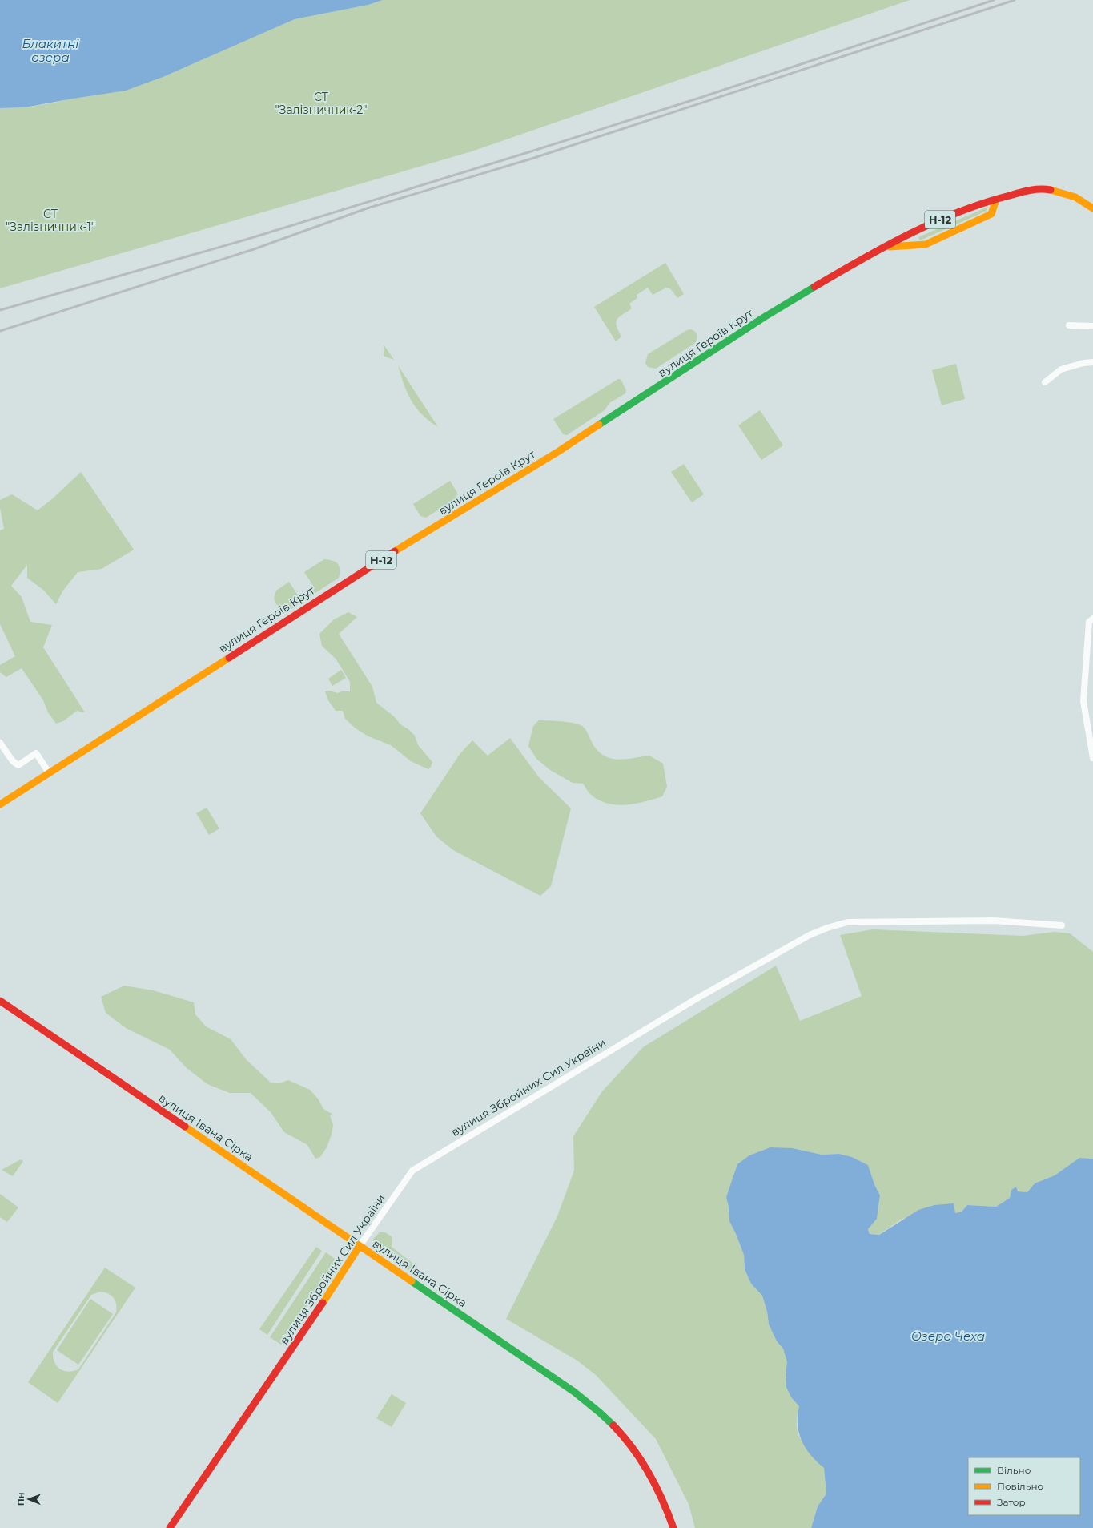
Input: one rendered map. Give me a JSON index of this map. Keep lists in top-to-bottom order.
{
  "streets": {
    "main road": [
      "Н-12",
      "вулиця Героїв Крут",
      "вулиця Збройних Сил України",
      "вулиця Івана Сірка"
    ]
  },
  "crossings": [
    ["Н-12", "вулиця Героїв Крут"],
    ["вулиця Збройних Сил України", "вулиця Івана Сірка"]
  ],
  "water": ["Блакитні озера", "Озеро Чеха"],
  "parks": ["СТ \"Залізничник-2\"", "СТ \"Залізничник-1\""],
  "legend": ["Вільно", "Повільно", "Затор"],
  "north": "left"
}
